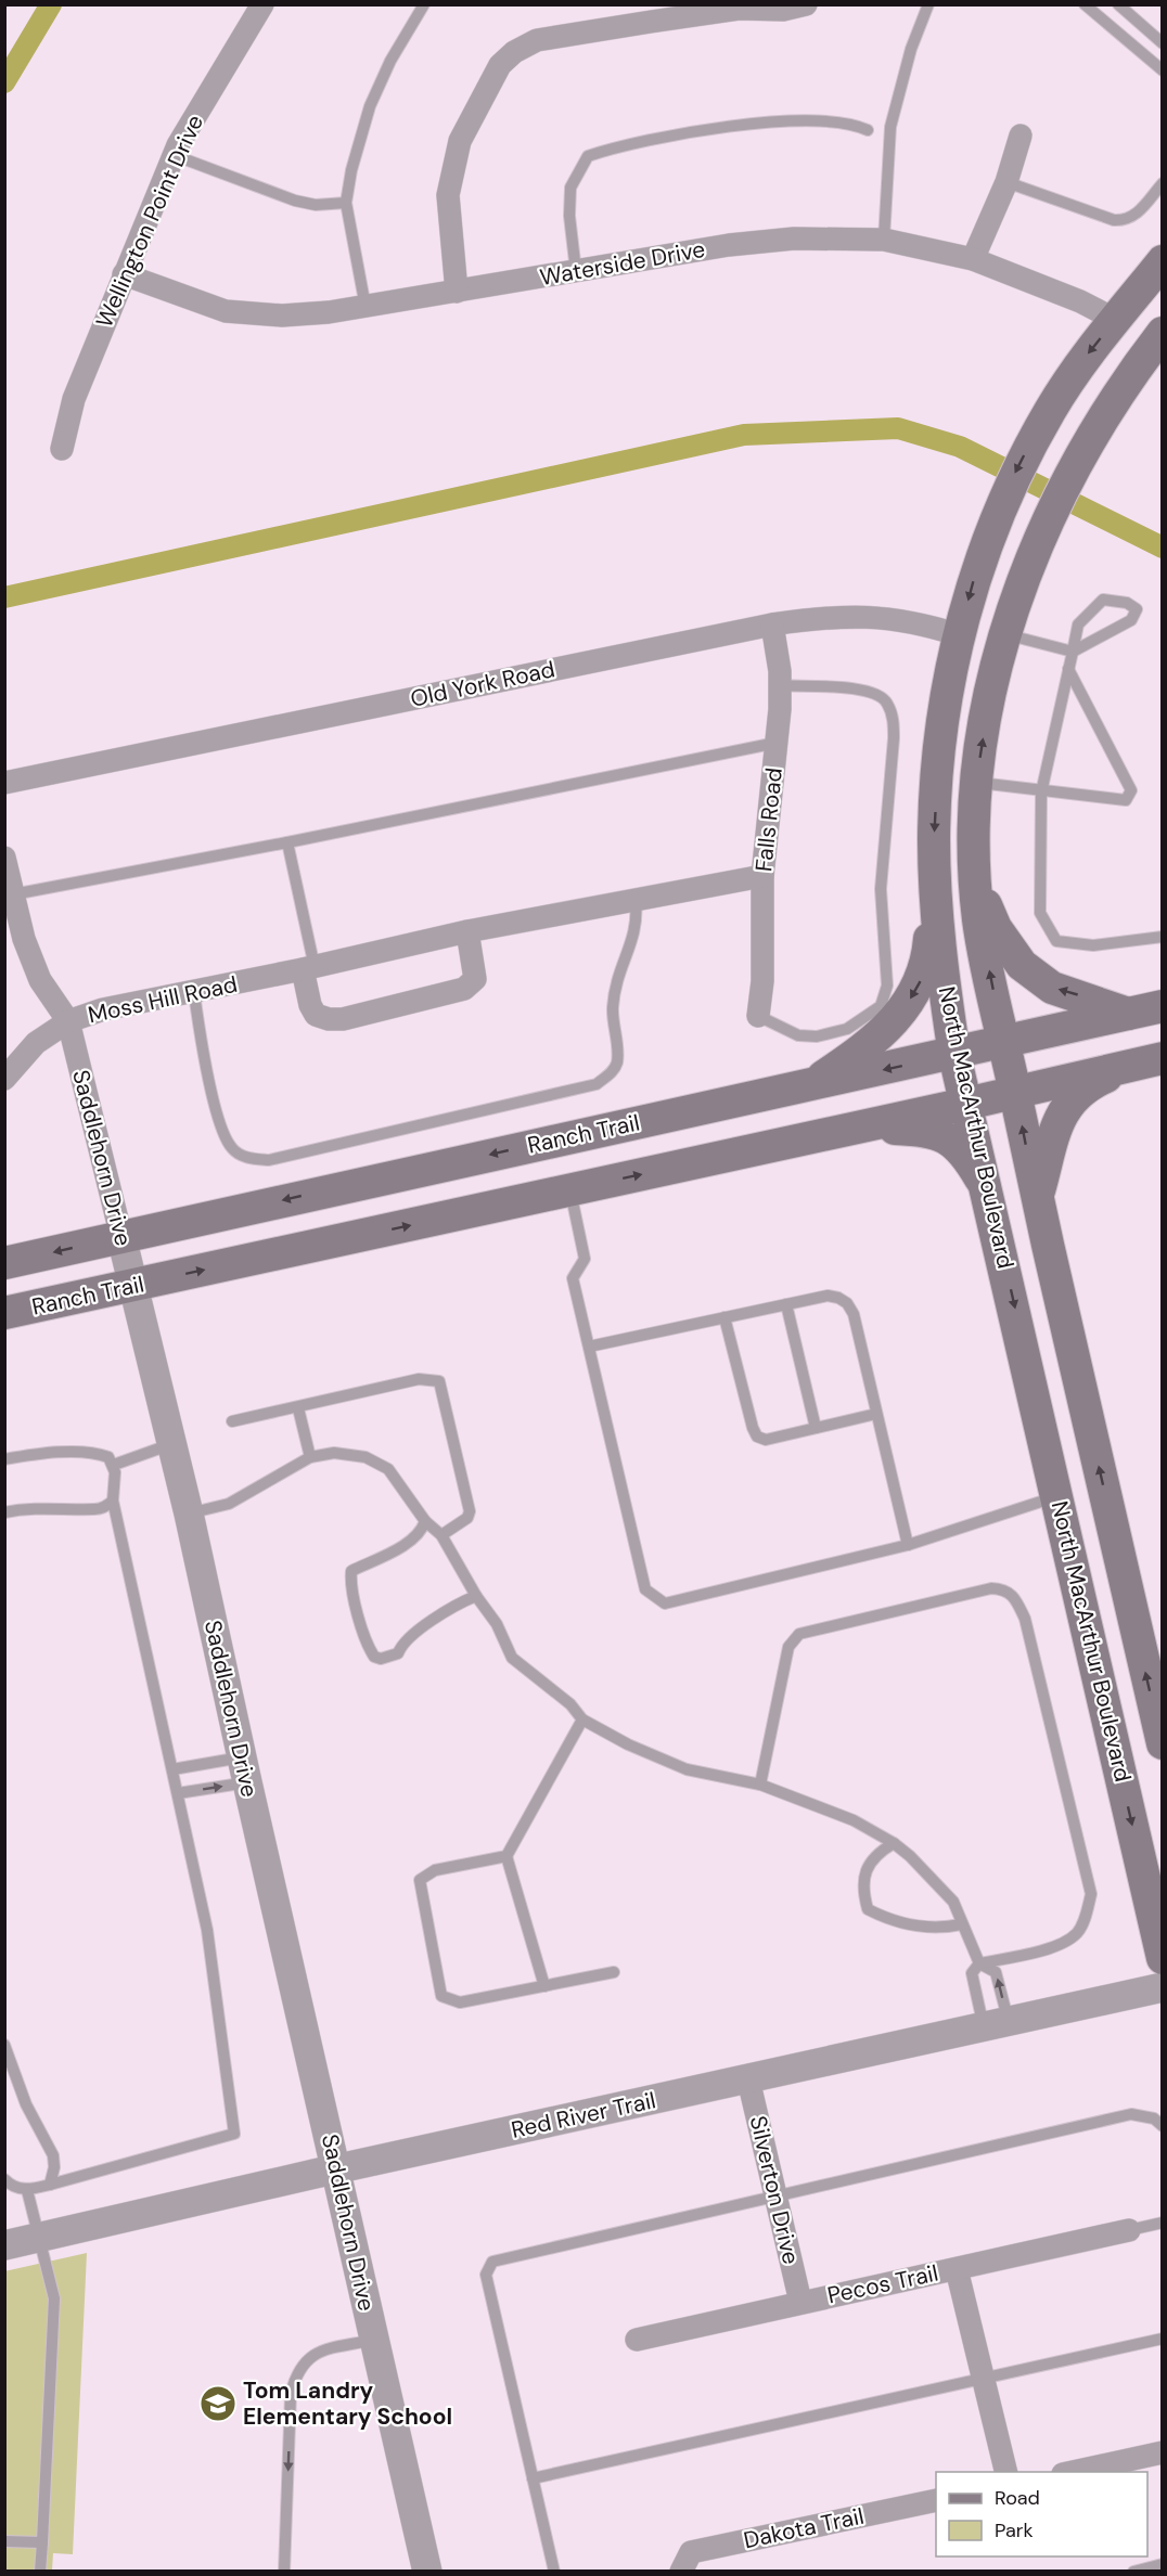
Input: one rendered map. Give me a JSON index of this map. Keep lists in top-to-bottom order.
{
  "streets": {
    "main road": ["North MacArthur Boulevard", "Ranch Trail"],
    "street": [
      "Wellington Point Drive",
      "Waterside Drive",
      "Old York Road",
      "Falls Road",
      "Moss Hill Road",
      "Saddlehorn Drive",
      "Red River Trail",
      "Silverton Drive",
      "Pecos Trail",
      "Dakota Trail"
    ]
  },
  "crossings": [
    ["Wellington Point Drive", "Waterside Drive"],
    ["Waterside Drive", "North MacArthur Boulevard"],
    ["Old York Road", "Falls Road"],
    ["Old York Road", "North MacArthur Boulevard"],
    ["Falls Road", "Moss Hill Road"],
    ["Moss Hill Road", "Saddlehorn Drive"],
    ["North MacArthur Boulevard", "Ranch Trail"],
    ["Ranch Trail", "Saddlehorn Drive"],
    ["Saddlehorn Drive", "Red River Trail"],
    ["Red River Trail", "Silverton Drive"],
    ["Silverton Drive", "Pecos Trail"]
  ],
  "places": {
    "school or university": ["Tom Landry Elementary School"]
  },
  "legend": ["Road", "Park"]
}
